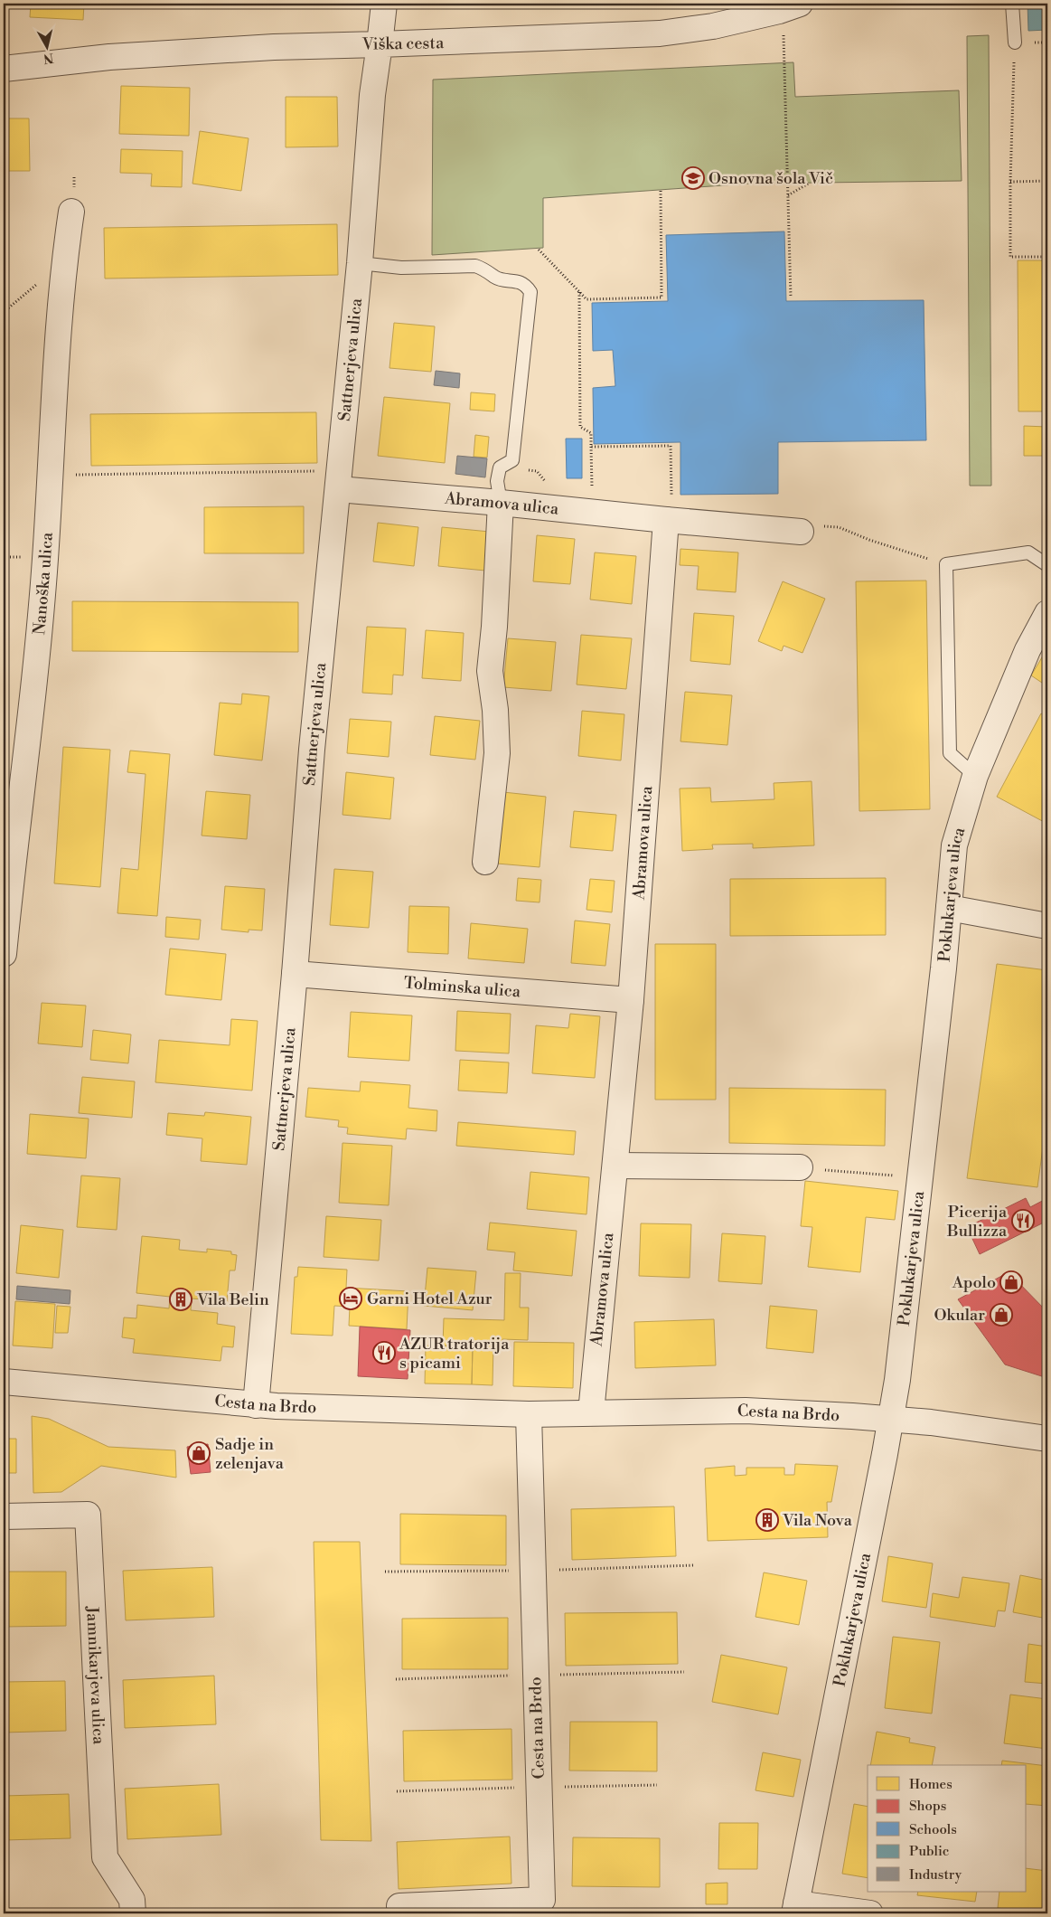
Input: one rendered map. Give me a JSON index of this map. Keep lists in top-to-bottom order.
{
  "streets": {
    "street": [
      "Viška cesta",
      "Sattnerjeva ulica",
      "Abramova ulica",
      "Nanoška ulica",
      "Poklukarjeva ulica",
      "Tolminska ulica",
      "Cesta na Brdo",
      "Jamnikarjeva ulica"
    ]
  },
  "crossings": [
    ["Viška cesta", "Sattnerjeva ulica"],
    ["Sattnerjeva ulica", "Abramova ulica"],
    ["Sattnerjeva ulica", "Tolminska ulica"],
    ["Sattnerjeva ulica", "Cesta na Brdo"],
    ["Abramova ulica", "Tolminska ulica"],
    ["Abramova ulica", "Cesta na Brdo"],
    ["Poklukarjeva ulica", "Cesta na Brdo"]
  ],
  "places": {
    "school or university": ["Osnovna šola Vič"],
    "restaurant": ["Picerija Bullizza", "AZUR tratorija s picami"],
    "shop": ["Apolo", "Okular", "Sadje in zelenjava"],
    "hotel": ["Garni Hotel Azur"],
    "building": ["Vila Belin", "Vila Nova"]
  },
  "legend": [
    "Homes",
    "Shops",
    "Schools",
    "Public",
    "Industry"
  ],
  "north": "bottom"
}
